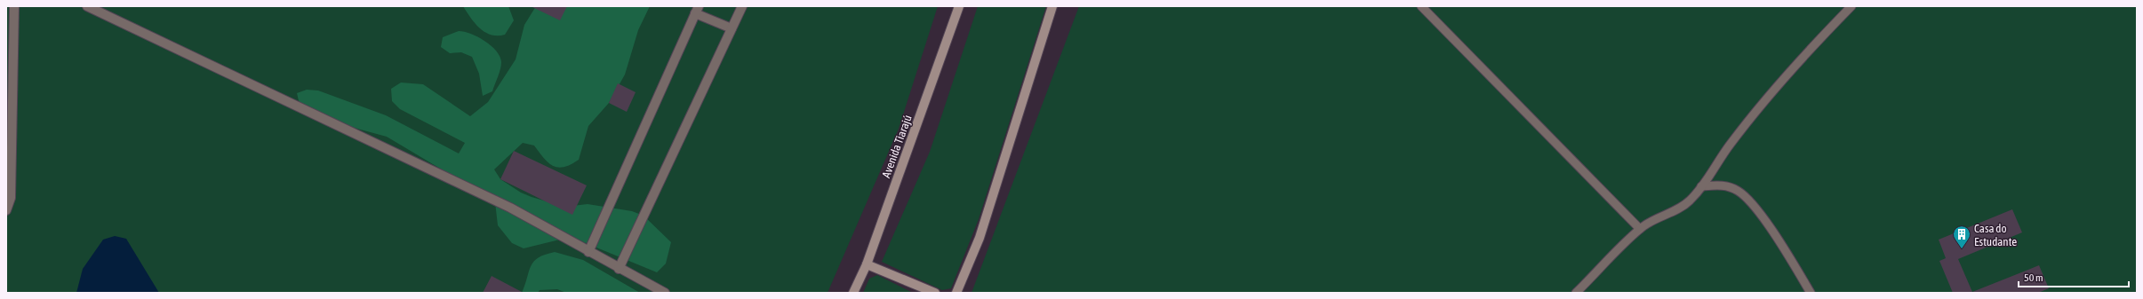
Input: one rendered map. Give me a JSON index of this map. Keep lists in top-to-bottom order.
{
  "streets": {
    "main road": ["Avenida Tiarajú"]
  },
  "places": {
    "building": ["Casa do Estudante"]
  },
  "scale_bar": "50 m"
}
